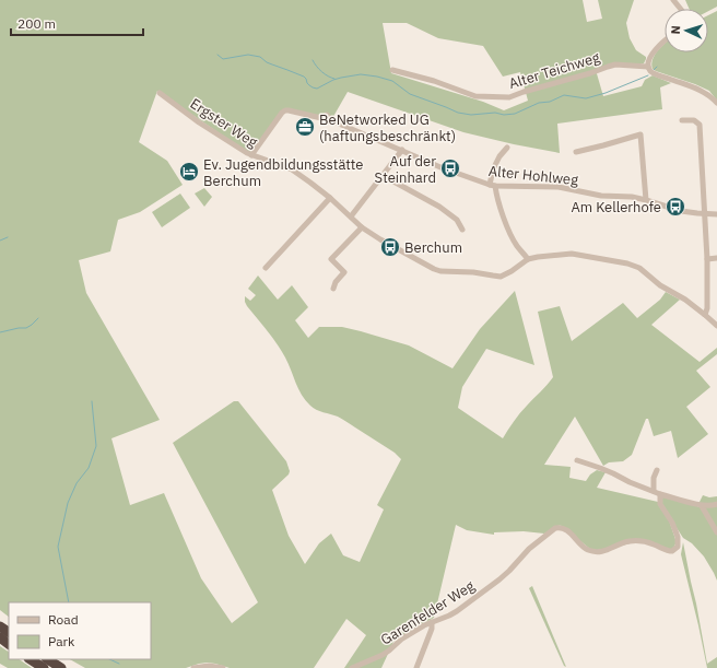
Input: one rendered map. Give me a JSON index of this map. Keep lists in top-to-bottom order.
{
  "streets": {
    "street": [
      "Alter Teichweg",
      "Ergster Weg",
      "Alter Hohlweg",
      "Garenfelder Weg"
    ]
  },
  "crossings": [
    ["Ergster Weg", "Alter Hohlweg"]
  ],
  "places": {
    "office": ["BeNetworked UG (haftungsbeschränkt)"],
    "bus stop": ["Auf der Steinhard", "Am Kellerhofe", "Berchum"],
    "hotel": ["Ev. Jugendbildungsstätte Berchum"]
  },
  "legend": ["Road", "Park"],
  "scale_bar": "200 m",
  "north": "left"
}
